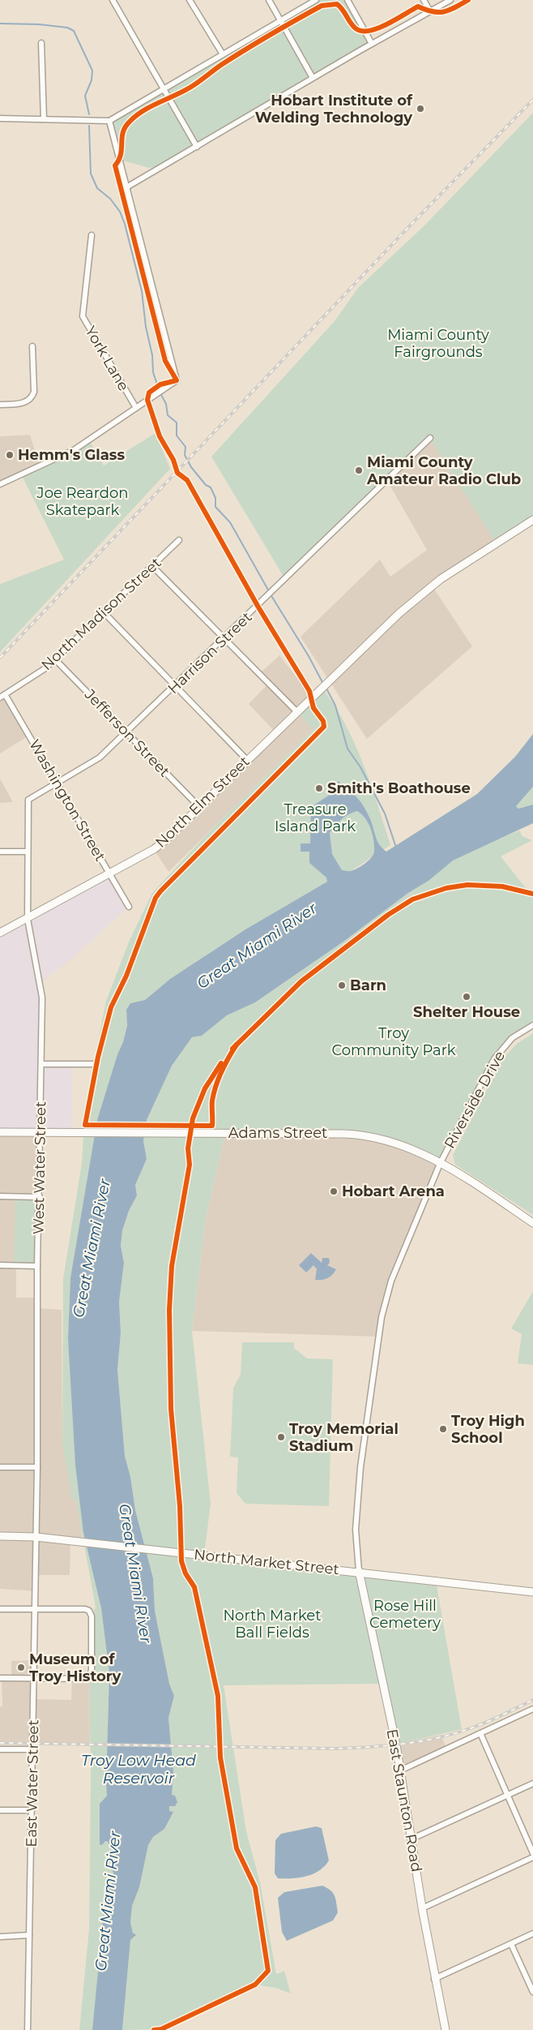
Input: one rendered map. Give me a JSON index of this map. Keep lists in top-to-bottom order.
{
  "streets": {
    "main road": [
      "North Elm Street",
      "Adams Street",
      "North Market Street",
      "East Staunton Road"
    ],
    "street": [
      "York Lane",
      "North Madison Street",
      "Harrison Street",
      "Jefferson Street",
      "Washington Street",
      "Riverside Drive",
      "West Water Street",
      "East Water Street"
    ]
  },
  "crossings": [
    ["North Madison Street", "Jefferson Street"],
    ["North Madison Street", "Washington Street"],
    ["Harrison Street", "Jefferson Street"],
    ["Harrison Street", "Washington Street"],
    ["Harrison Street", "West Water Street"],
    ["Jefferson Street", "North Elm Street"],
    ["Washington Street", "North Elm Street"],
    ["North Elm Street", "West Water Street"],
    ["Riverside Drive", "Adams Street"],
    ["Riverside Drive", "North Market Street"],
    ["Riverside Drive", "East Staunton Road"],
    ["Adams Street", "West Water Street"],
    ["West Water Street", "North Market Street"],
    ["West Water Street", "East Water Street"],
    ["North Market Street", "East Water Street"],
    ["North Market Street", "East Staunton Road"]
  ],
  "water": ["Great Miami River", "Troy Low Head Reservoir"],
  "parks": [
    "Miami County Fairgrounds",
    "Joe Reardon Skatepark",
    "Treasure Island Park",
    "Troy Community Park",
    "Rose Hill Cemetery",
    "North Market Ball Fields"
  ],
  "places": [
    "Hobart Institute of Welding Technology",
    "Hemm's Glass",
    "Miami County Amateur Radio Club",
    "Smith's Boathouse",
    "Barn",
    "Shelter House",
    "Hobart Arena",
    "Troy High School",
    "Troy Memorial Stadium",
    "Museum of Troy History"
  ]
}
